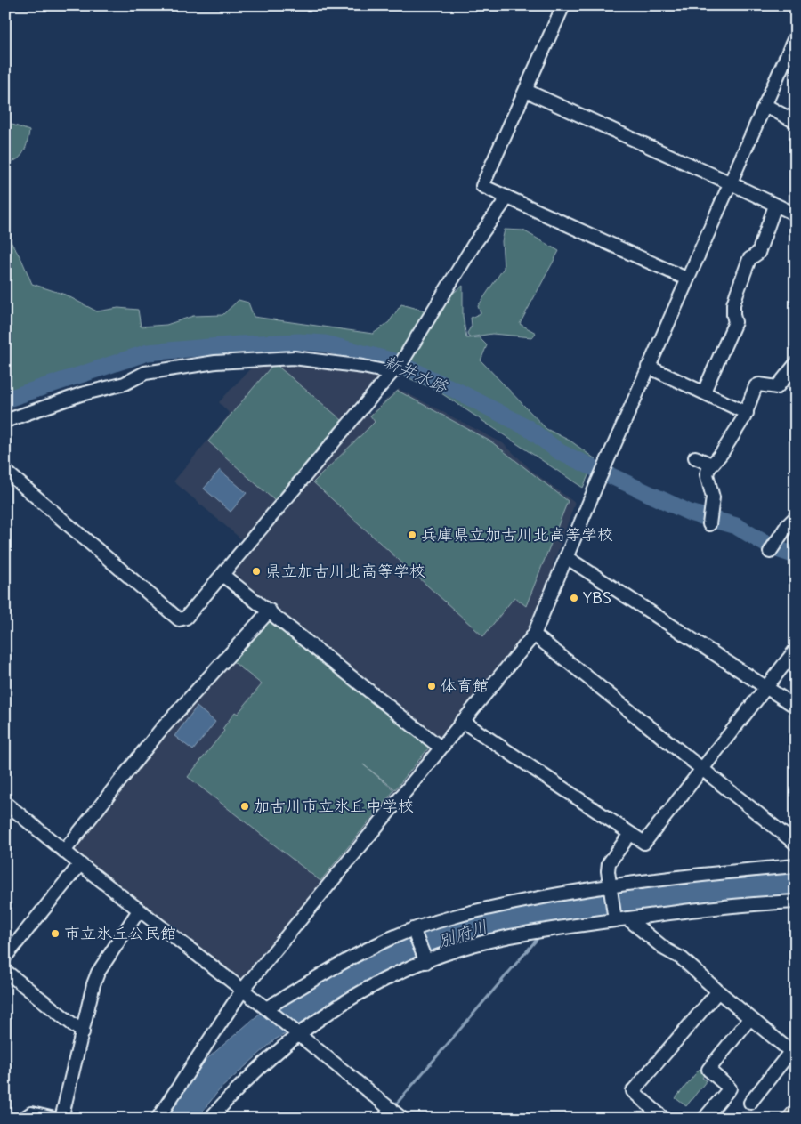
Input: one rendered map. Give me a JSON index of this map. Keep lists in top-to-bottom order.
{
  "water": ["新井水路", "別府川"],
  "places": [
    "兵庫県立加古川北高等学校",
    "県立加古川北高等学校",
    "YBS",
    "体育館",
    "加古川市立氷丘中学校",
    "市立氷丘公民館"
  ]
}
